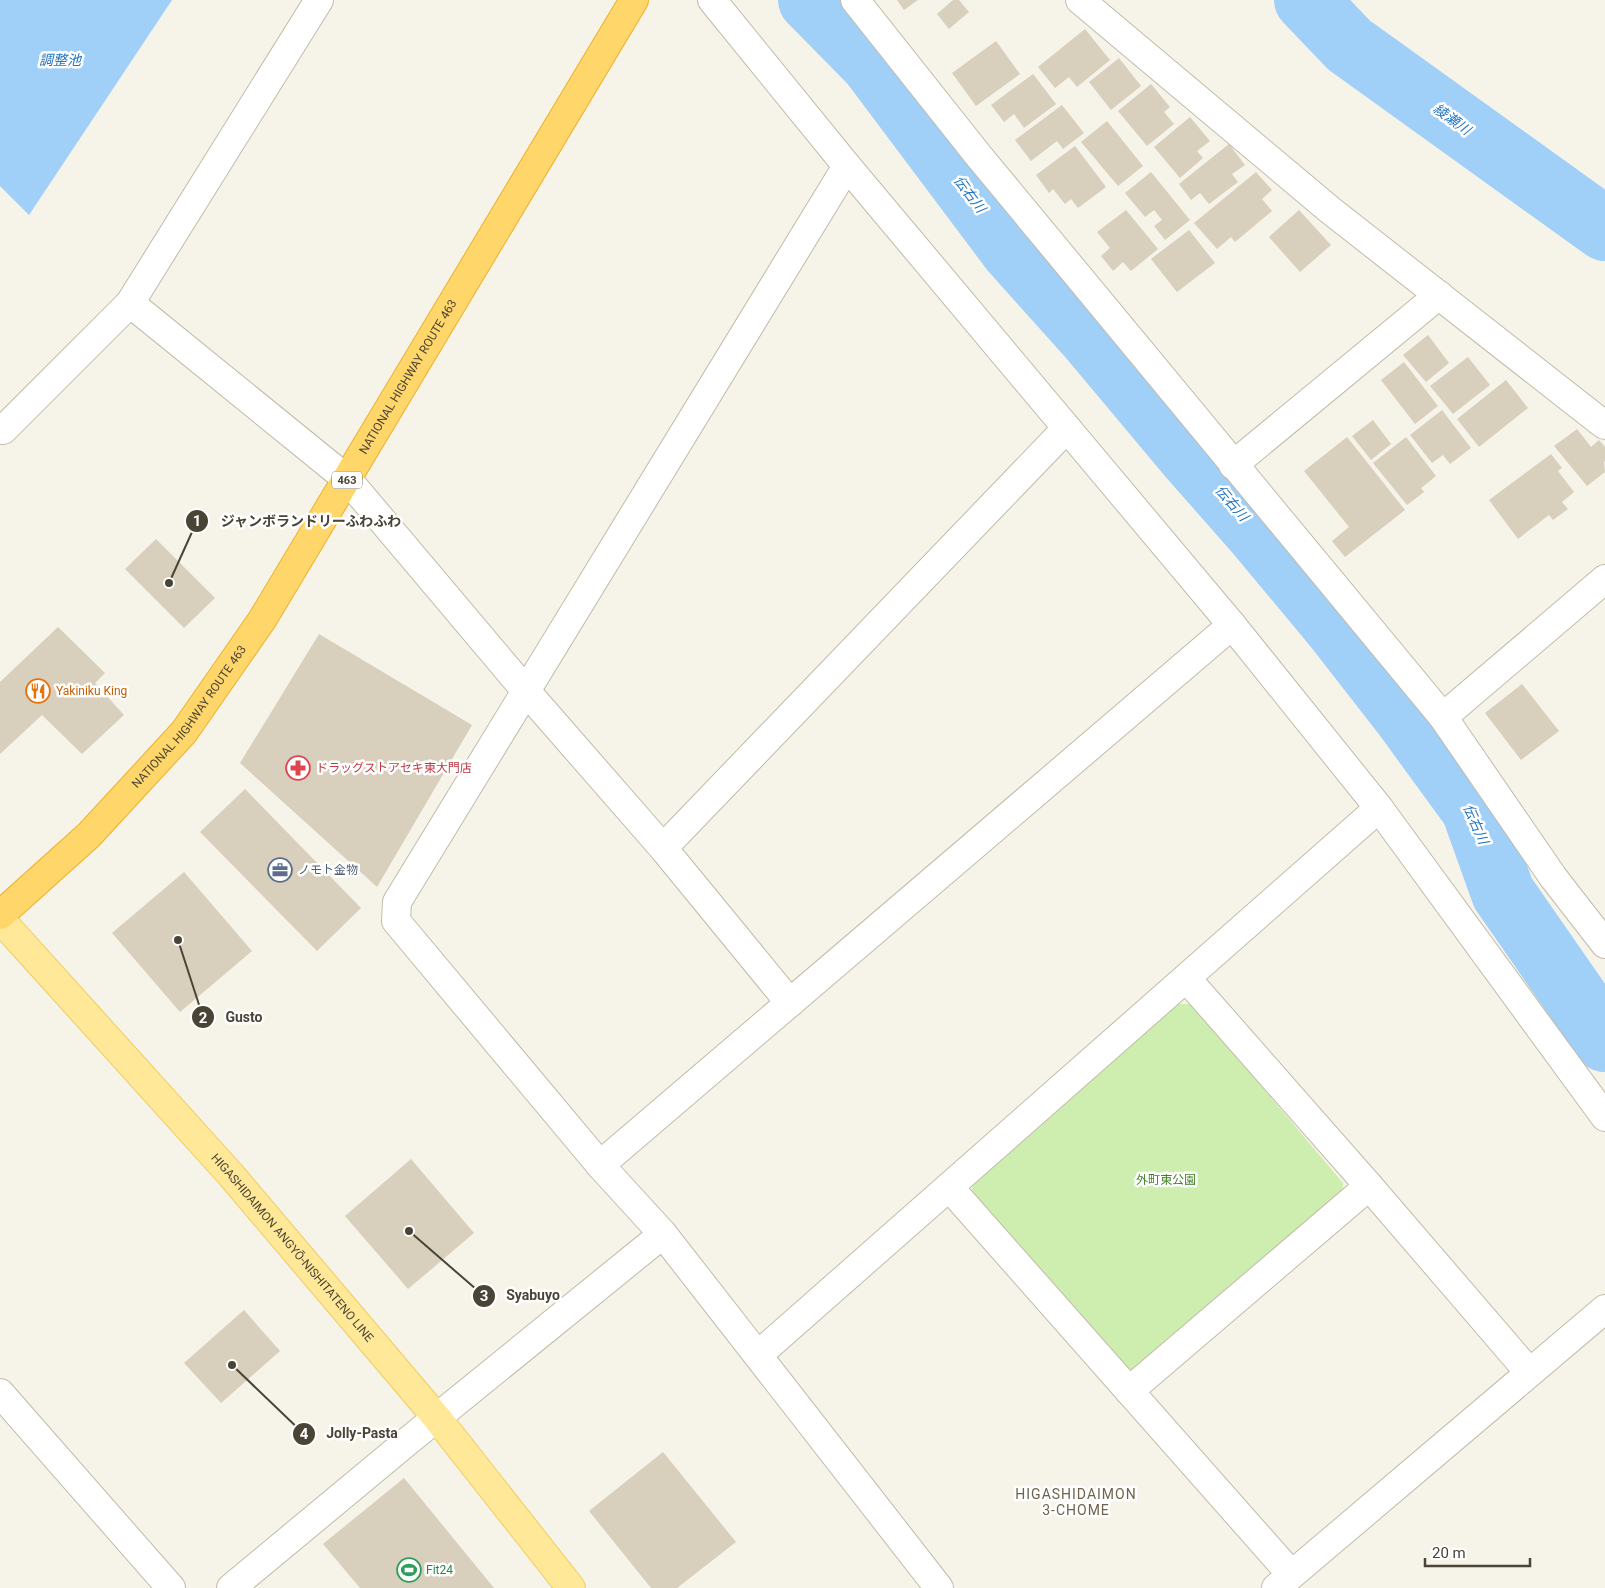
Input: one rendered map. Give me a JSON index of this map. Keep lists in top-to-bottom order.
{
  "streets": {
    "highway": ["NATIONAL HIGHWAY ROUTE 463", "463"],
    "main road": ["HIGASHIDAIMON ANGYŌ-NISHITATENO LINE"]
  },
  "districts": ["HIGASHIDAIMON 3-CHOME"],
  "water": ["調整池", "綾瀬川", "伝右川"],
  "parks": ["外町東公園"],
  "places": {
    "other": [
      "ジャンボランドリーふわふわ",
      "Gusto",
      "Syabuyo",
      "Jolly-Pasta"
    ],
    "restaurant": ["Yakiniku King"],
    "pharmacy": ["ドラッグストアセキ東大門店"],
    "office": ["ノモト金物"],
    "sports": ["Fit24"]
  },
  "scale_bar": "20 m"
}
